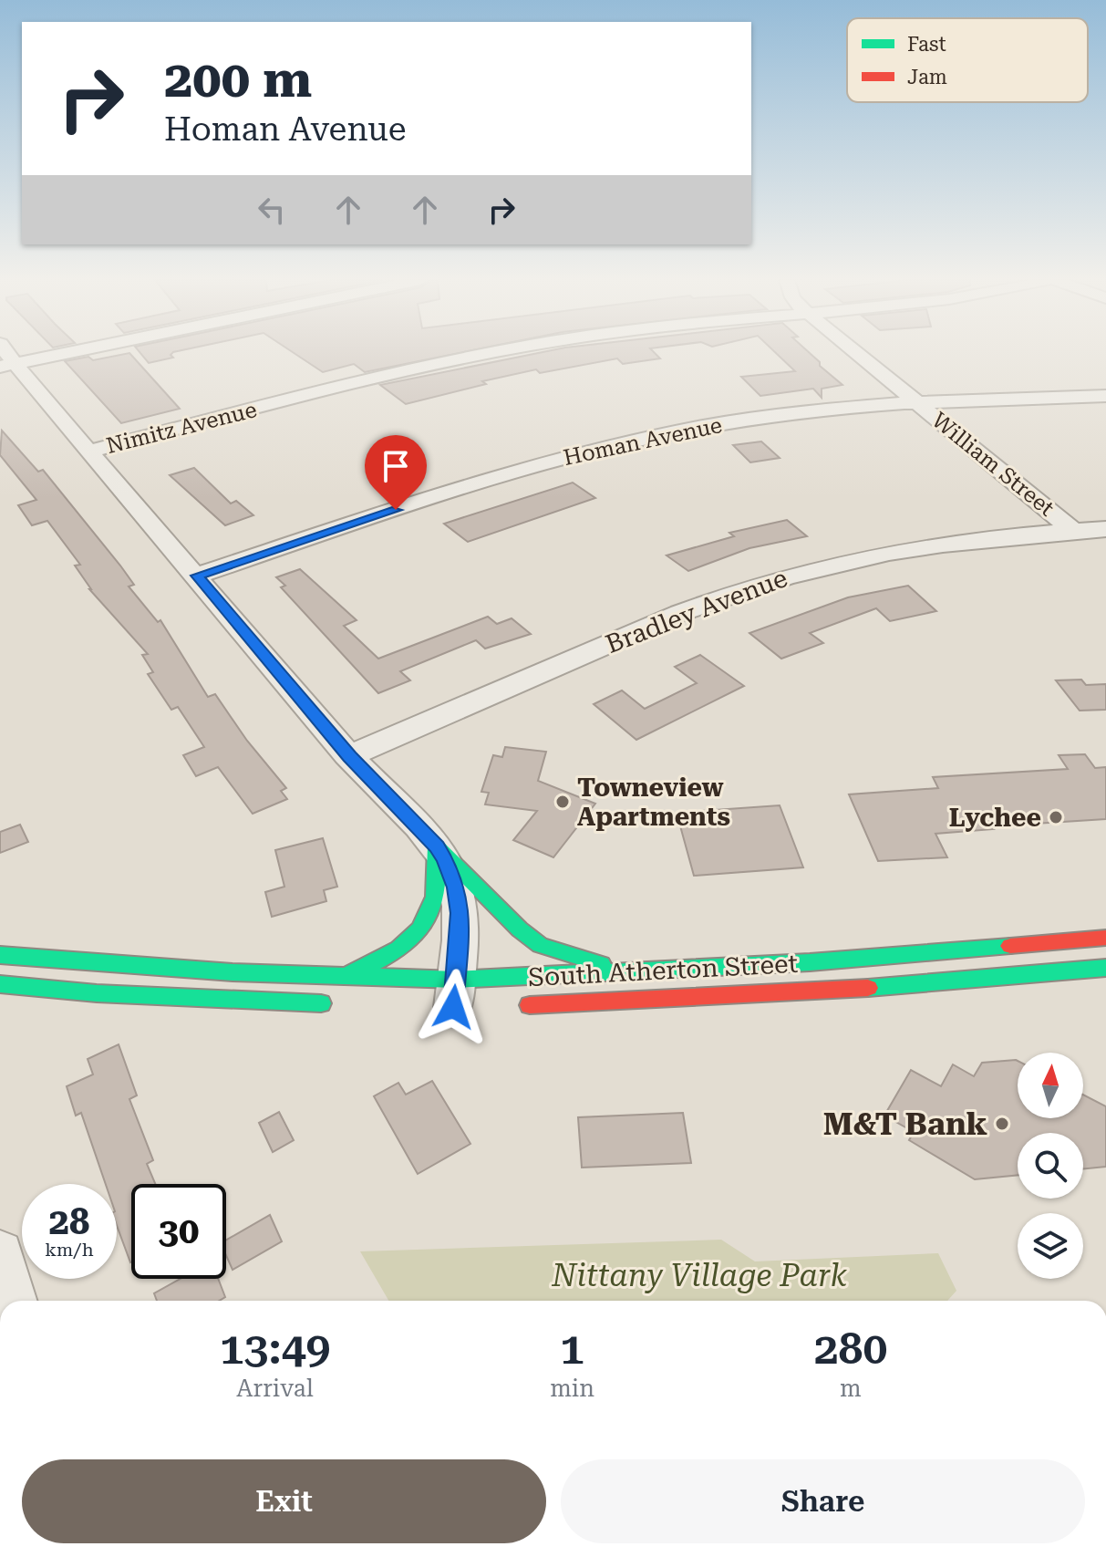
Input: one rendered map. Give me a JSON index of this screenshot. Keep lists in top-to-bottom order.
{
  "streets": {
    "main road": ["South Atherton Street"],
    "street": [
      "Nimitz Avenue",
      "Homan Avenue",
      "William Street",
      "Bradley Avenue"
    ]
  },
  "crossings": [
    ["Homan Avenue", "William Street"],
    ["William Street", "Bradley Avenue"]
  ],
  "parks": ["Nittany Village Park"],
  "places": ["Towneview Apartments", "Lychee", "M&T Bank"],
  "legend": ["Fast", "Jam"],
  "north": "top",
  "page": {
    "turn": ["200 m", "Homan Avenue"],
    "speed": "28 km/h",
    "limit": "30",
    "eta": [
      "13:49",
      "Arrival",
      "1",
      "min",
      "280",
      "m"
    ],
    "buttons": ["Exit", "Share"]
  }
}
